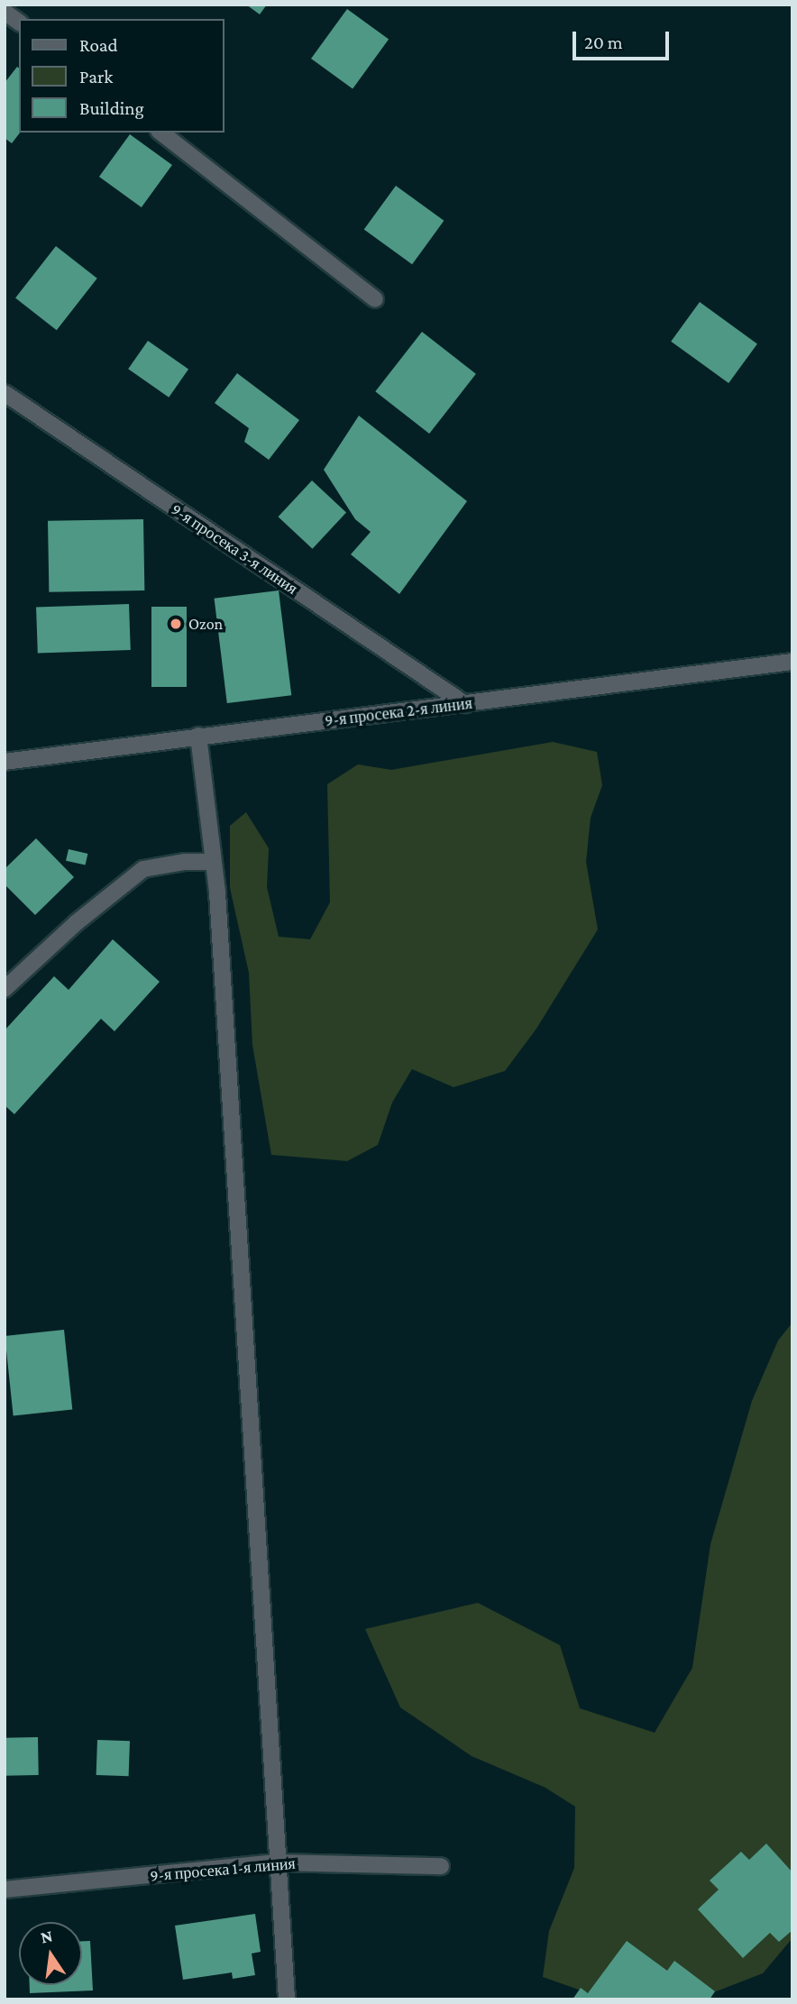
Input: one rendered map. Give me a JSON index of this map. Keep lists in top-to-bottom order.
{
  "streets": {
    "street": ["9-я просека 3-я линия", "9-я просека 2-я линия", "9-я просека 1-я линия"]
  },
  "crossings": [
    ["9-я просека 3-я линия", "9-я просека 2-я линия"]
  ],
  "places": ["Ozon"],
  "legend": ["Road", "Park", "Building"],
  "scale_bar": "20 m",
  "north": "top"
}
